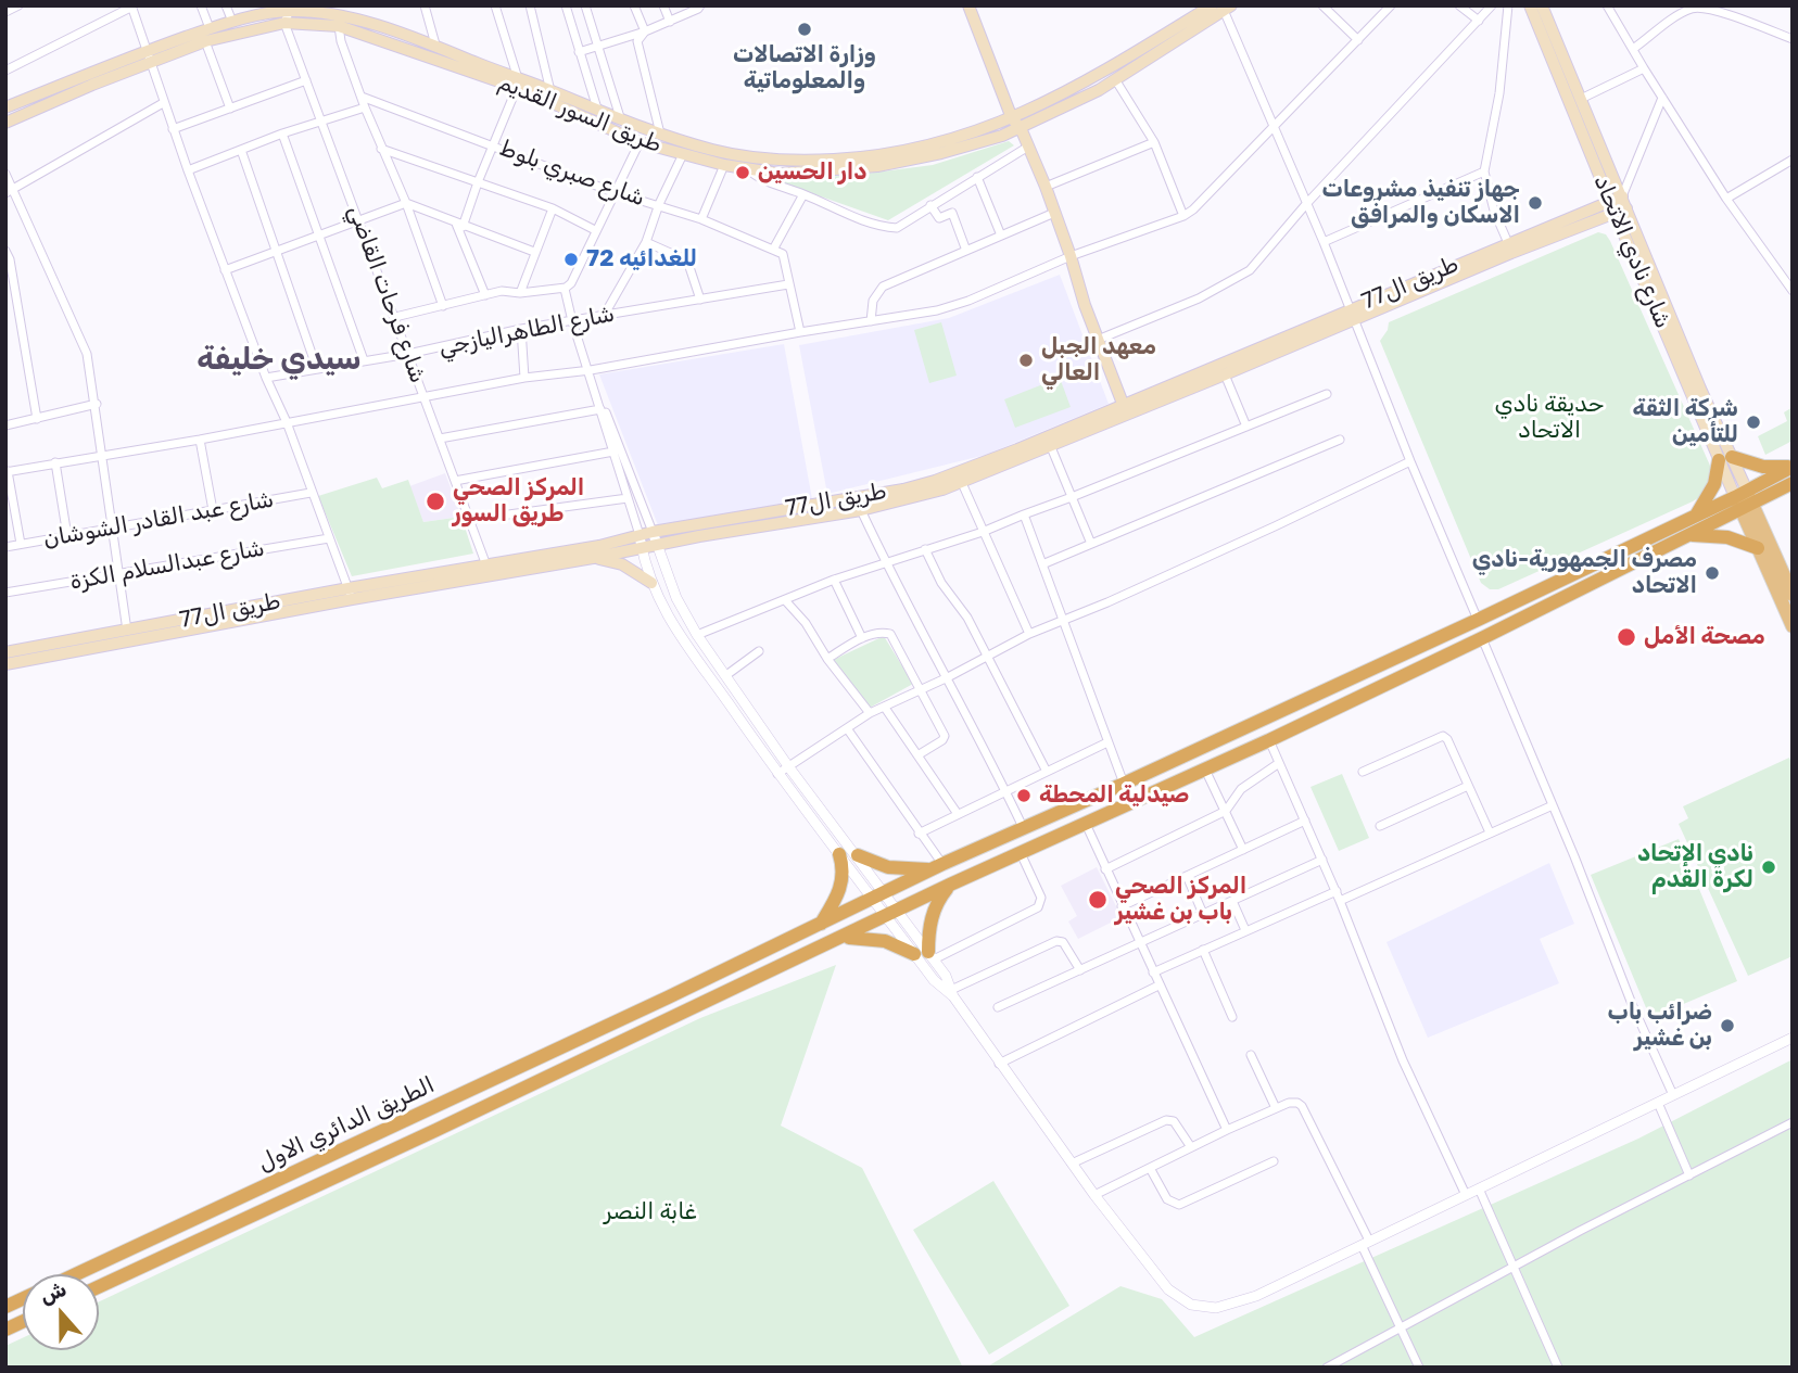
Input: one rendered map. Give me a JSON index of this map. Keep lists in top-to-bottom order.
{
  "streets": {
    "highway": ["الطريق الدائري الاول"],
    "main road": ["طريق السور القديم", "شارع نادي الاتحاد", "طريق ال77"],
    "street": [
      "شارع صبري بلوط",
      "شارع فرحات القاضي",
      "شارع الطاهراليازجي",
      "شارع عبد القادر الشوشان",
      "شارع عبدالسلام الكزة"
    ]
  },
  "crossings": [
    ["طريق السور القديم", "شارع فرحات القاضي"],
    ["شارع صبري بلوط", "شارع الطاهراليازجي"],
    ["شارع نادي الاتحاد", "طريق ال77"],
    ["شارع نادي الاتحاد", "الطريق الدائري الاول"],
    ["طريق ال77", "شارع فرحات القاضي"],
    ["شارع فرحات القاضي", "شارع الطاهراليازجي"]
  ],
  "districts": ["سيدي خليفة"],
  "parks": ["حديقة نادي الاتحاد", "غابة النصر"],
  "places": [
    "وزارة الاتصالات والمعلوماتية",
    "دار الحسين",
    "جهاز تنفيذ مشروعات الاسكان والمرافق",
    "72 للغدائيه",
    "معهد الجبل العالي",
    "شركة الثقة للتأمين",
    "المركز الصحي طريق السور",
    "مصرف الجمهورية-نادي الاتحاد",
    "مصحة الأمل",
    "صيدلية المحطة",
    "نادي الإتحاد لكرة القدم",
    "المركز الصحي باب بن غشير",
    "ضرائب باب بن غشير"
  ],
  "north": "top"
}
